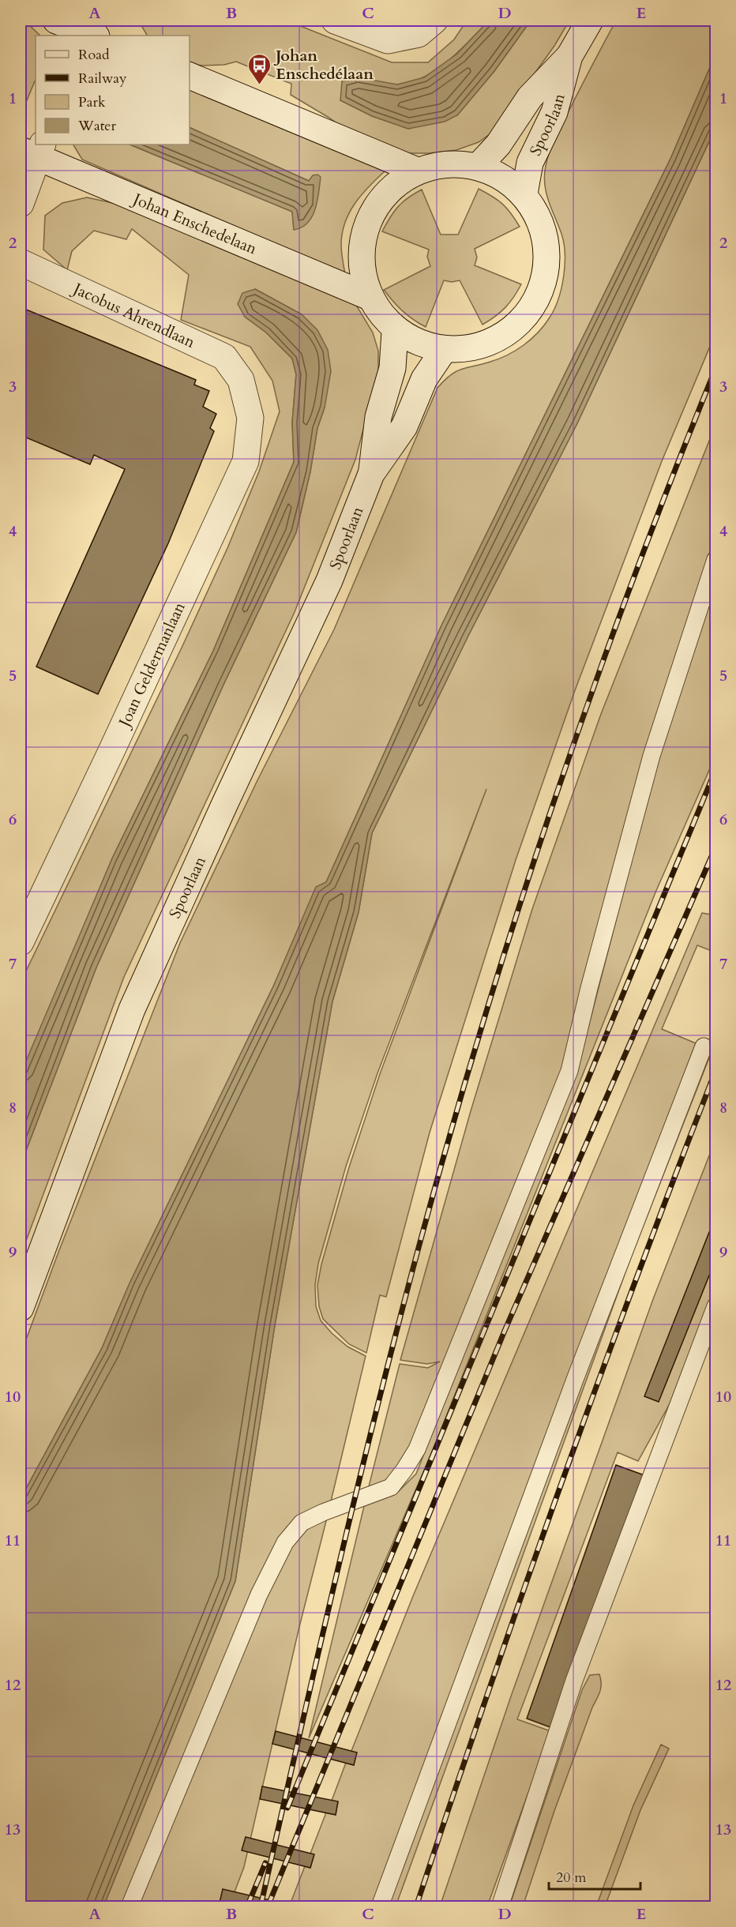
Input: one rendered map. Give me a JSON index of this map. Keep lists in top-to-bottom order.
{
  "streets": {
    "main road": [
      "Spoorlaan",
      "Johan Enschedelaan",
      "Jacobus Ahrendlaan",
      "Joan Geldermanlaan"
    ]
  },
  "crossings": [
    ["Jacobus Ahrendlaan", "Joan Geldermanlaan"]
  ],
  "places": {
    "bus stop": ["Johan Enschedélaan"]
  },
  "legend": [
    "Road",
    "Railway",
    "Park",
    "Water"
  ],
  "scale_bar": "20 m",
  "grid": {
    "columns": [
      "A",
      "B",
      "C",
      "D",
      "E"
    ],
    "rows": [
      "1",
      "2",
      "3",
      "4",
      "5",
      "6",
      "7",
      "8",
      "9",
      "10",
      "11",
      "12",
      "13"
    ]
  }
}
